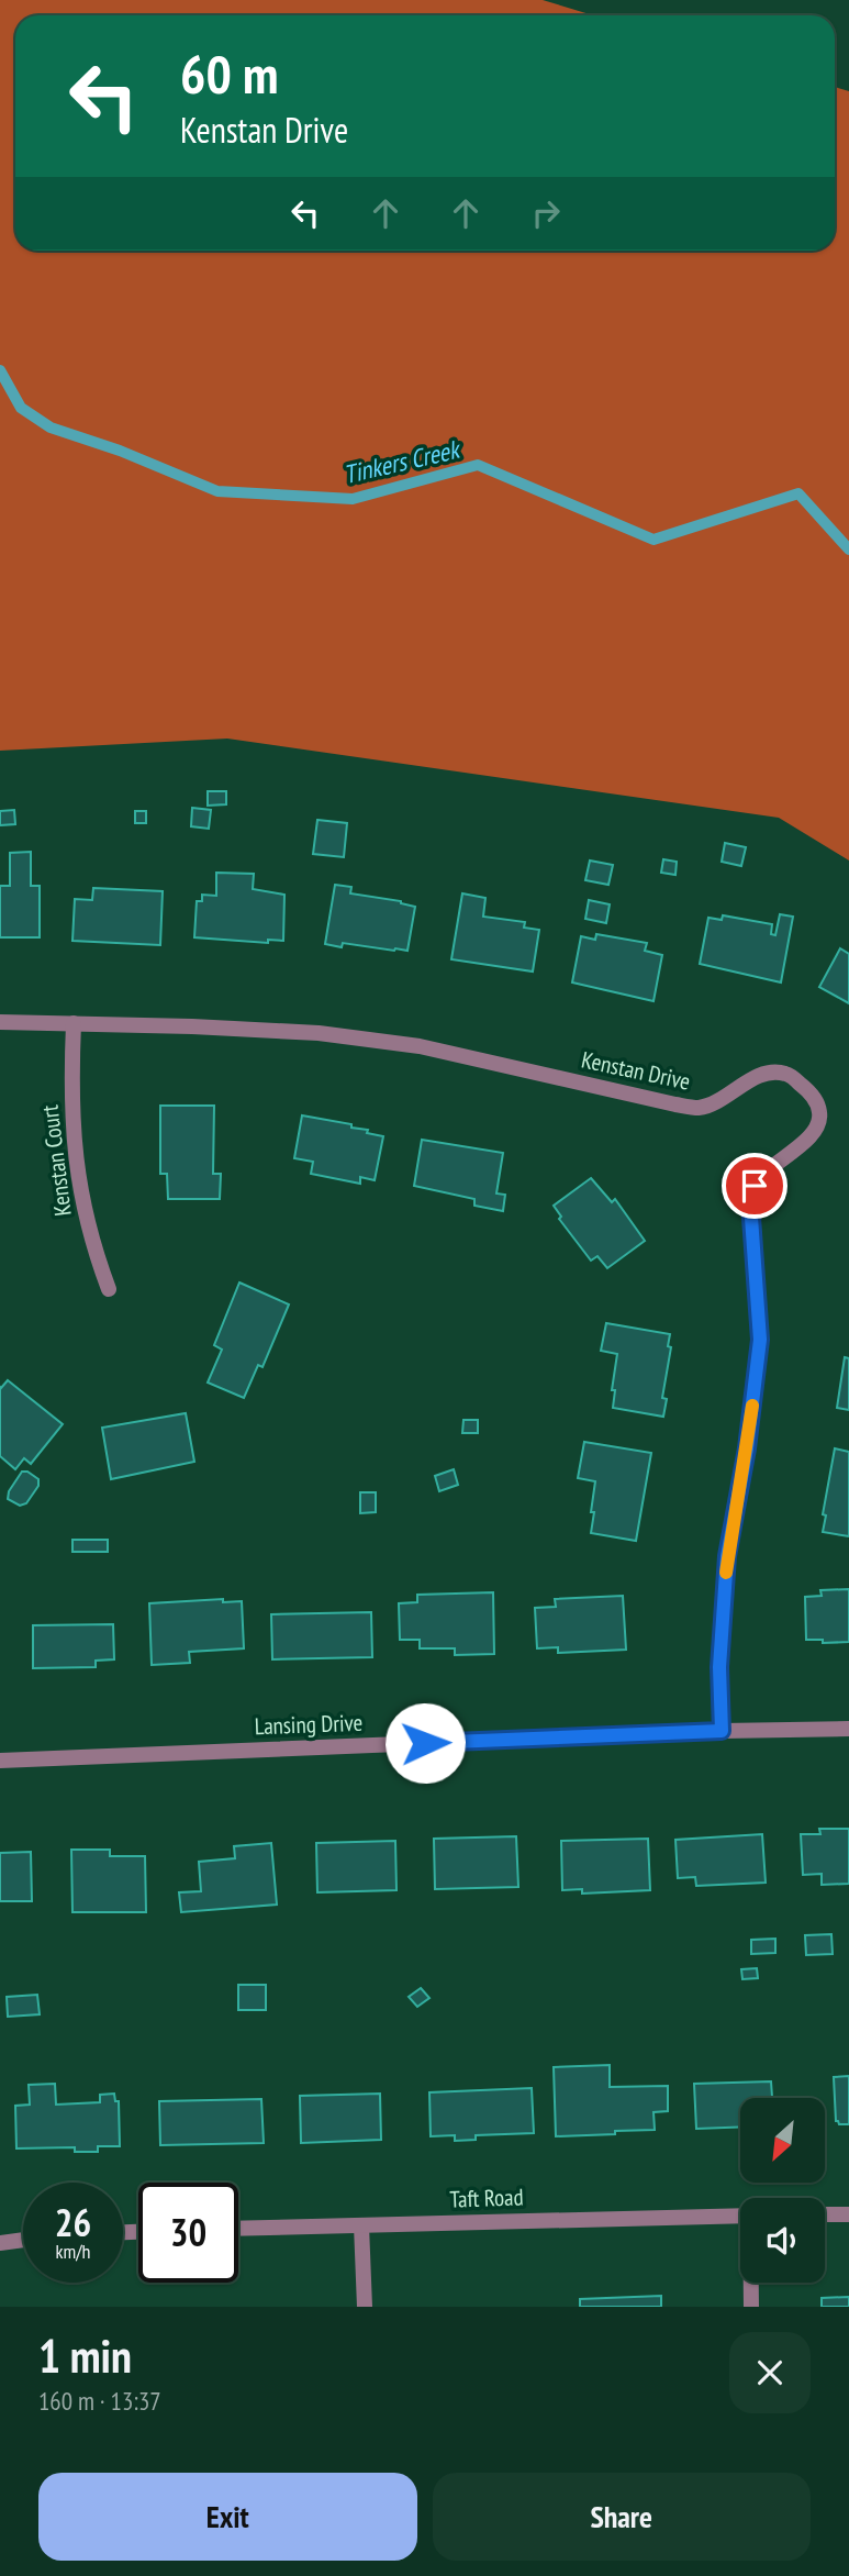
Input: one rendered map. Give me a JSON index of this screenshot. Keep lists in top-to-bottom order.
{
  "streets": {
    "street": [
      "Kenstan Drive",
      "Kenstan Court",
      "Lansing Drive",
      "Taft Road"
    ]
  },
  "crossings": [
    ["Kenstan Drive", "Kenstan Court"],
    ["Kenstan Drive", "Lansing Drive"]
  ],
  "water": ["Tinkers Creek"],
  "north": "bottom left",
  "page": {
    "turn": ["60 m", "Kenstan Drive"],
    "speed": "26 km/h",
    "limit": "30",
    "heading": ["1 min", "160 m · 13:37"],
    "buttons": ["Exit", "Share"]
  }
}
